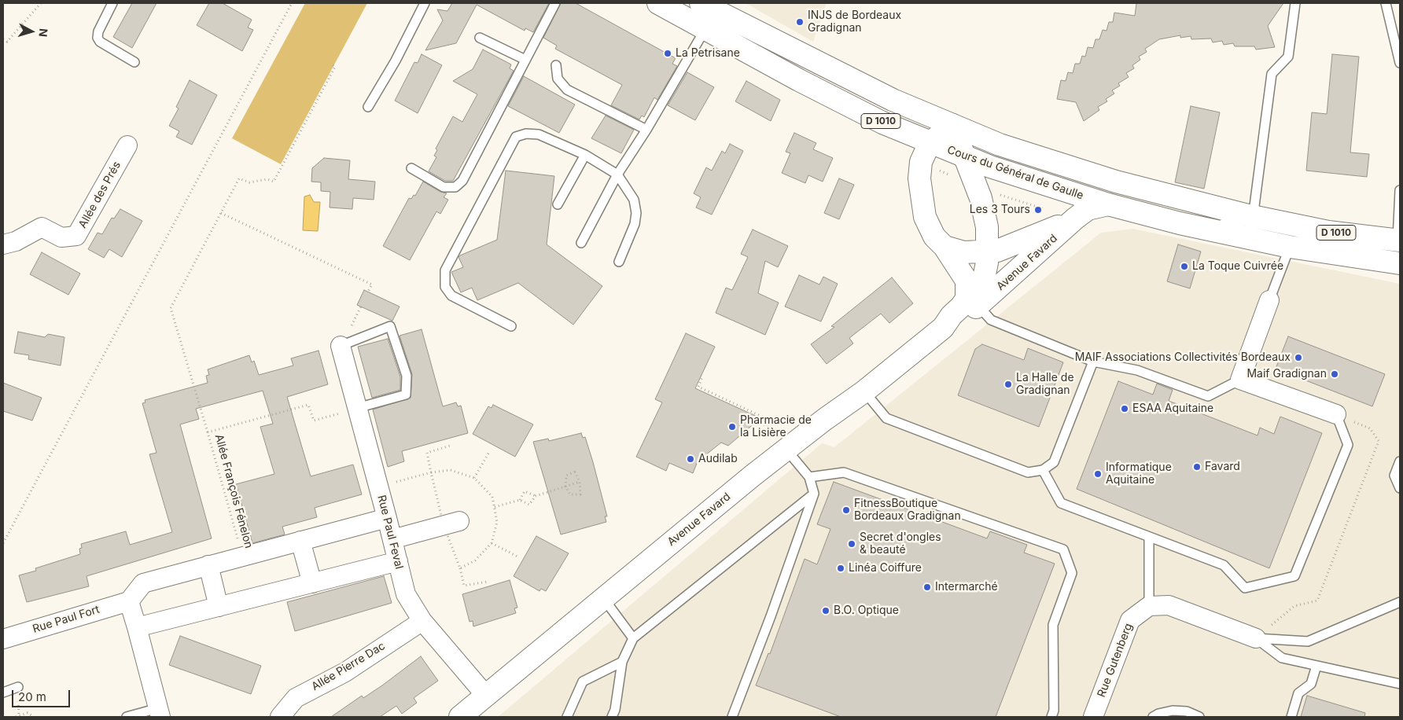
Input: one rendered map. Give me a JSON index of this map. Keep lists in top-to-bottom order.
{
  "streets": {
    "main road": ["D 1010", "Cours du Général de Gaulle", "Avenue Favard"],
    "street": [
      "Allée des Prés",
      "Rue Paul Feval",
      "Rue Paul Fort",
      "Rue Gutenberg",
      "Allée Pierre Dac"
    ],
    "path": ["Allée François Fénelon"]
  },
  "crossings": [
    ["Cours du Général de Gaulle", "Avenue Favard"],
    ["Avenue Favard", "Rue Paul Feval"],
    ["Allée François Fénelon", "Rue Paul Feval"],
    ["Rue Paul Feval", "Allée Pierre Dac"]
  ],
  "places": [
    "INJS de Bordeaux Gradignan",
    "La Petrisane",
    "Les 3 Tours",
    "La Toque Cuivrée",
    "MAIF Associations Collectivités Bordeaux",
    "Maif Gradignan",
    "La Halle de Gradignan",
    "ESAA Aquitaine",
    "Pharmacie de la Lisière",
    "Audilab",
    "Favard",
    "Informatique Aquitaine",
    "FitnessBoutique Bordeaux Gradignan",
    "Secret d'ongles & beauté",
    "Linéa Coiffure",
    "Intermarché",
    "B.O. Optique"
  ],
  "scale_bar": "20 m",
  "north": "right"
}
